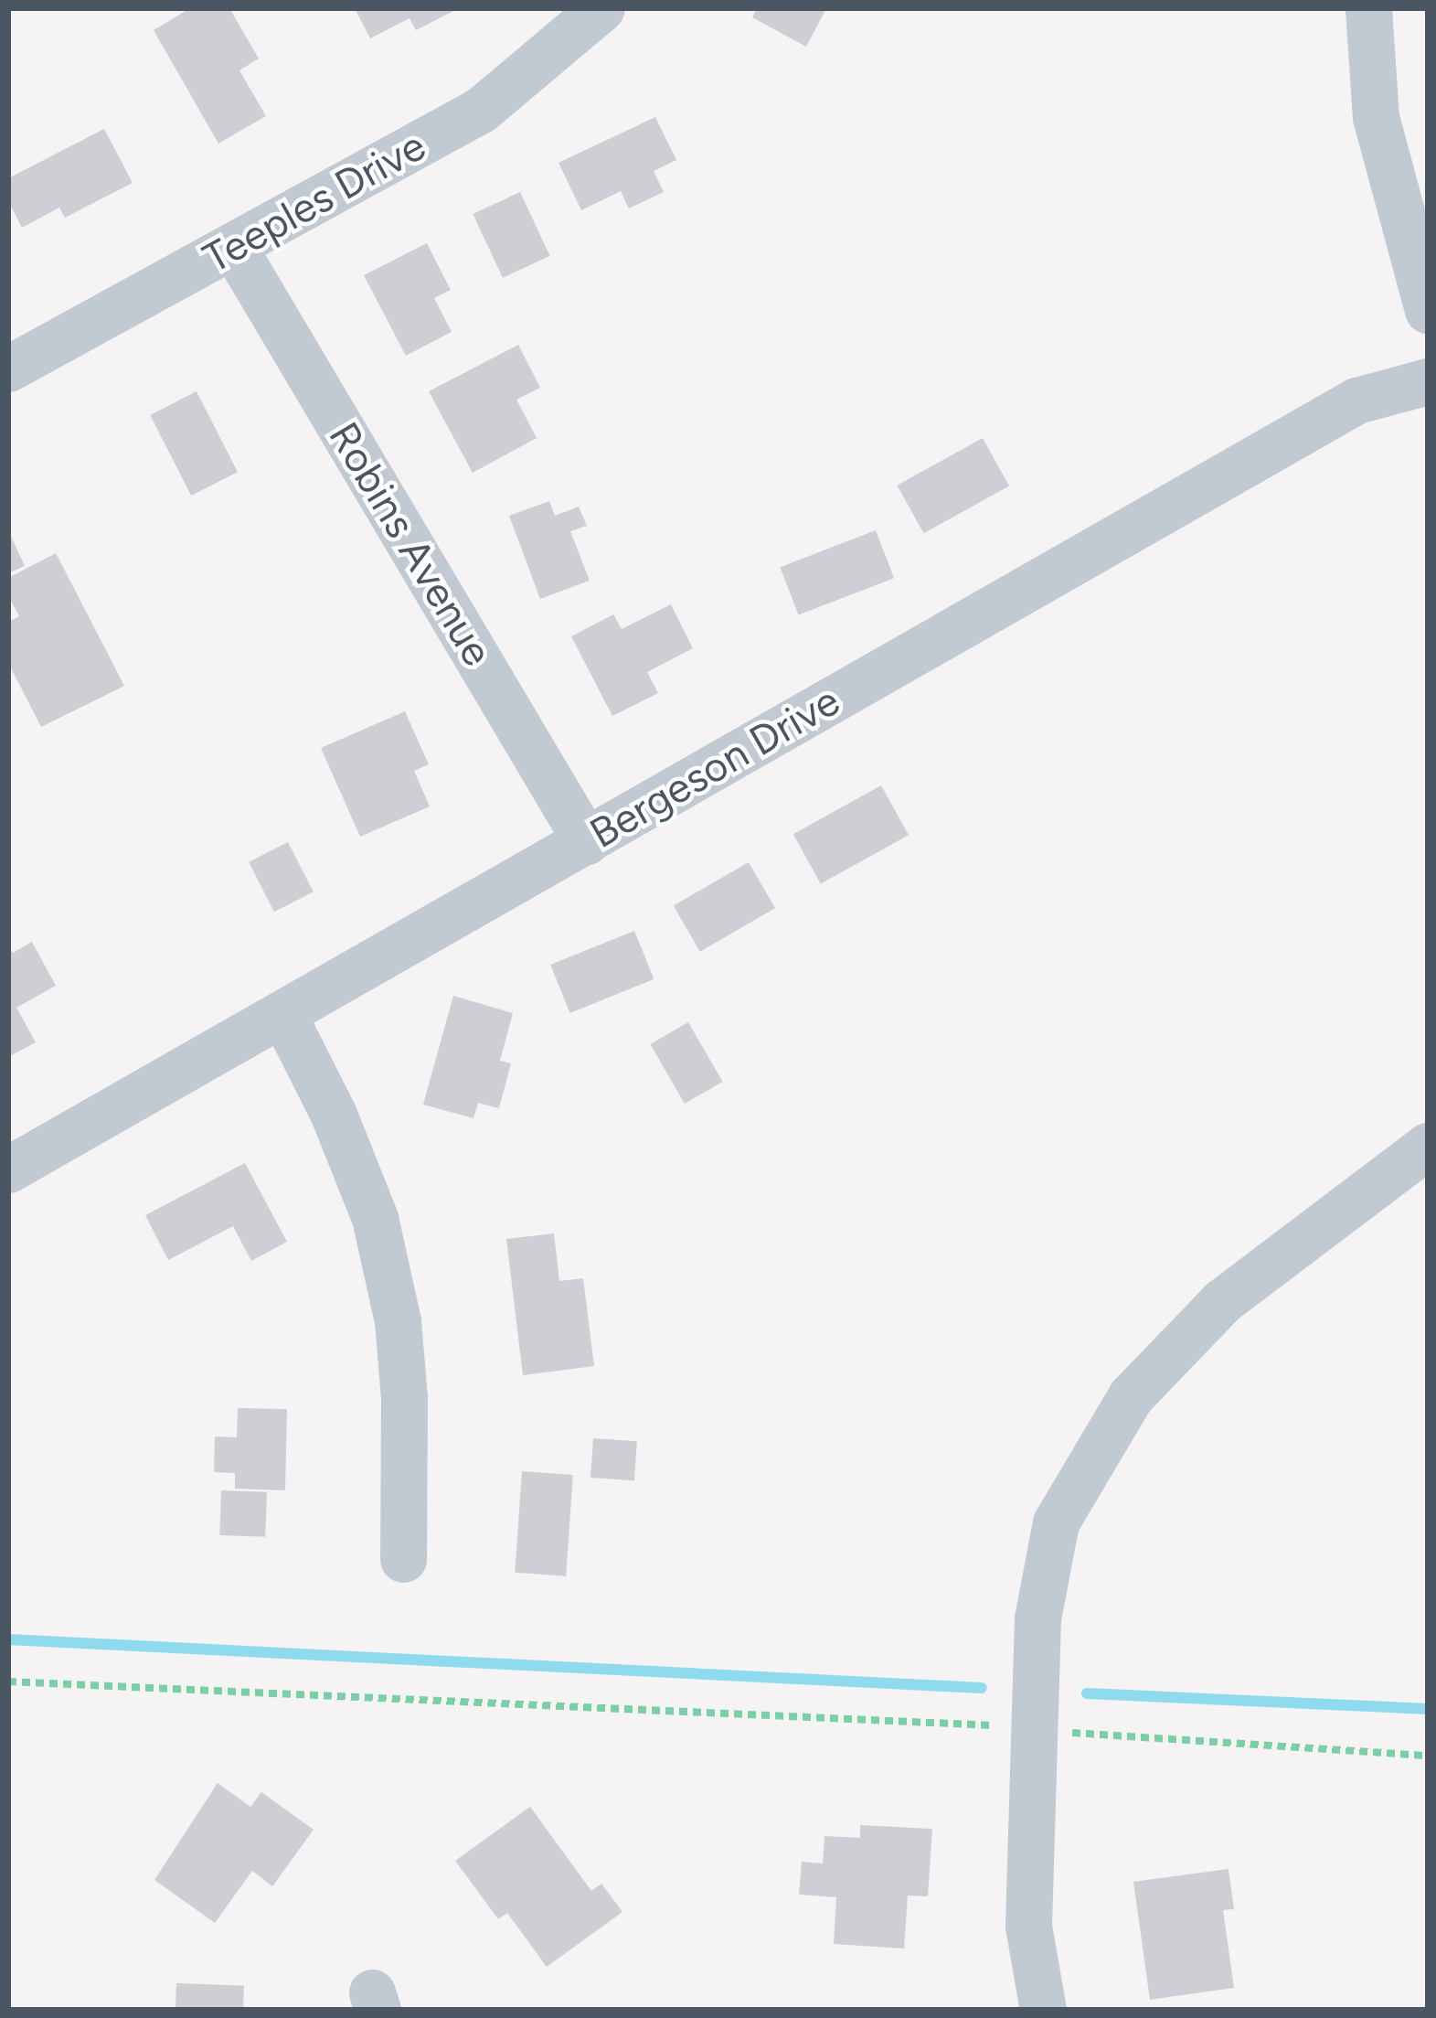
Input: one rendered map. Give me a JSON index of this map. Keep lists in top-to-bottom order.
{
  "streets": {
    "street": ["Teeples Drive", "Robins Avenue", "Bergeson Drive"]
  },
  "crossings": [
    ["Teeples Drive", "Robins Avenue"],
    ["Robins Avenue", "Bergeson Drive"]
  ]
}
